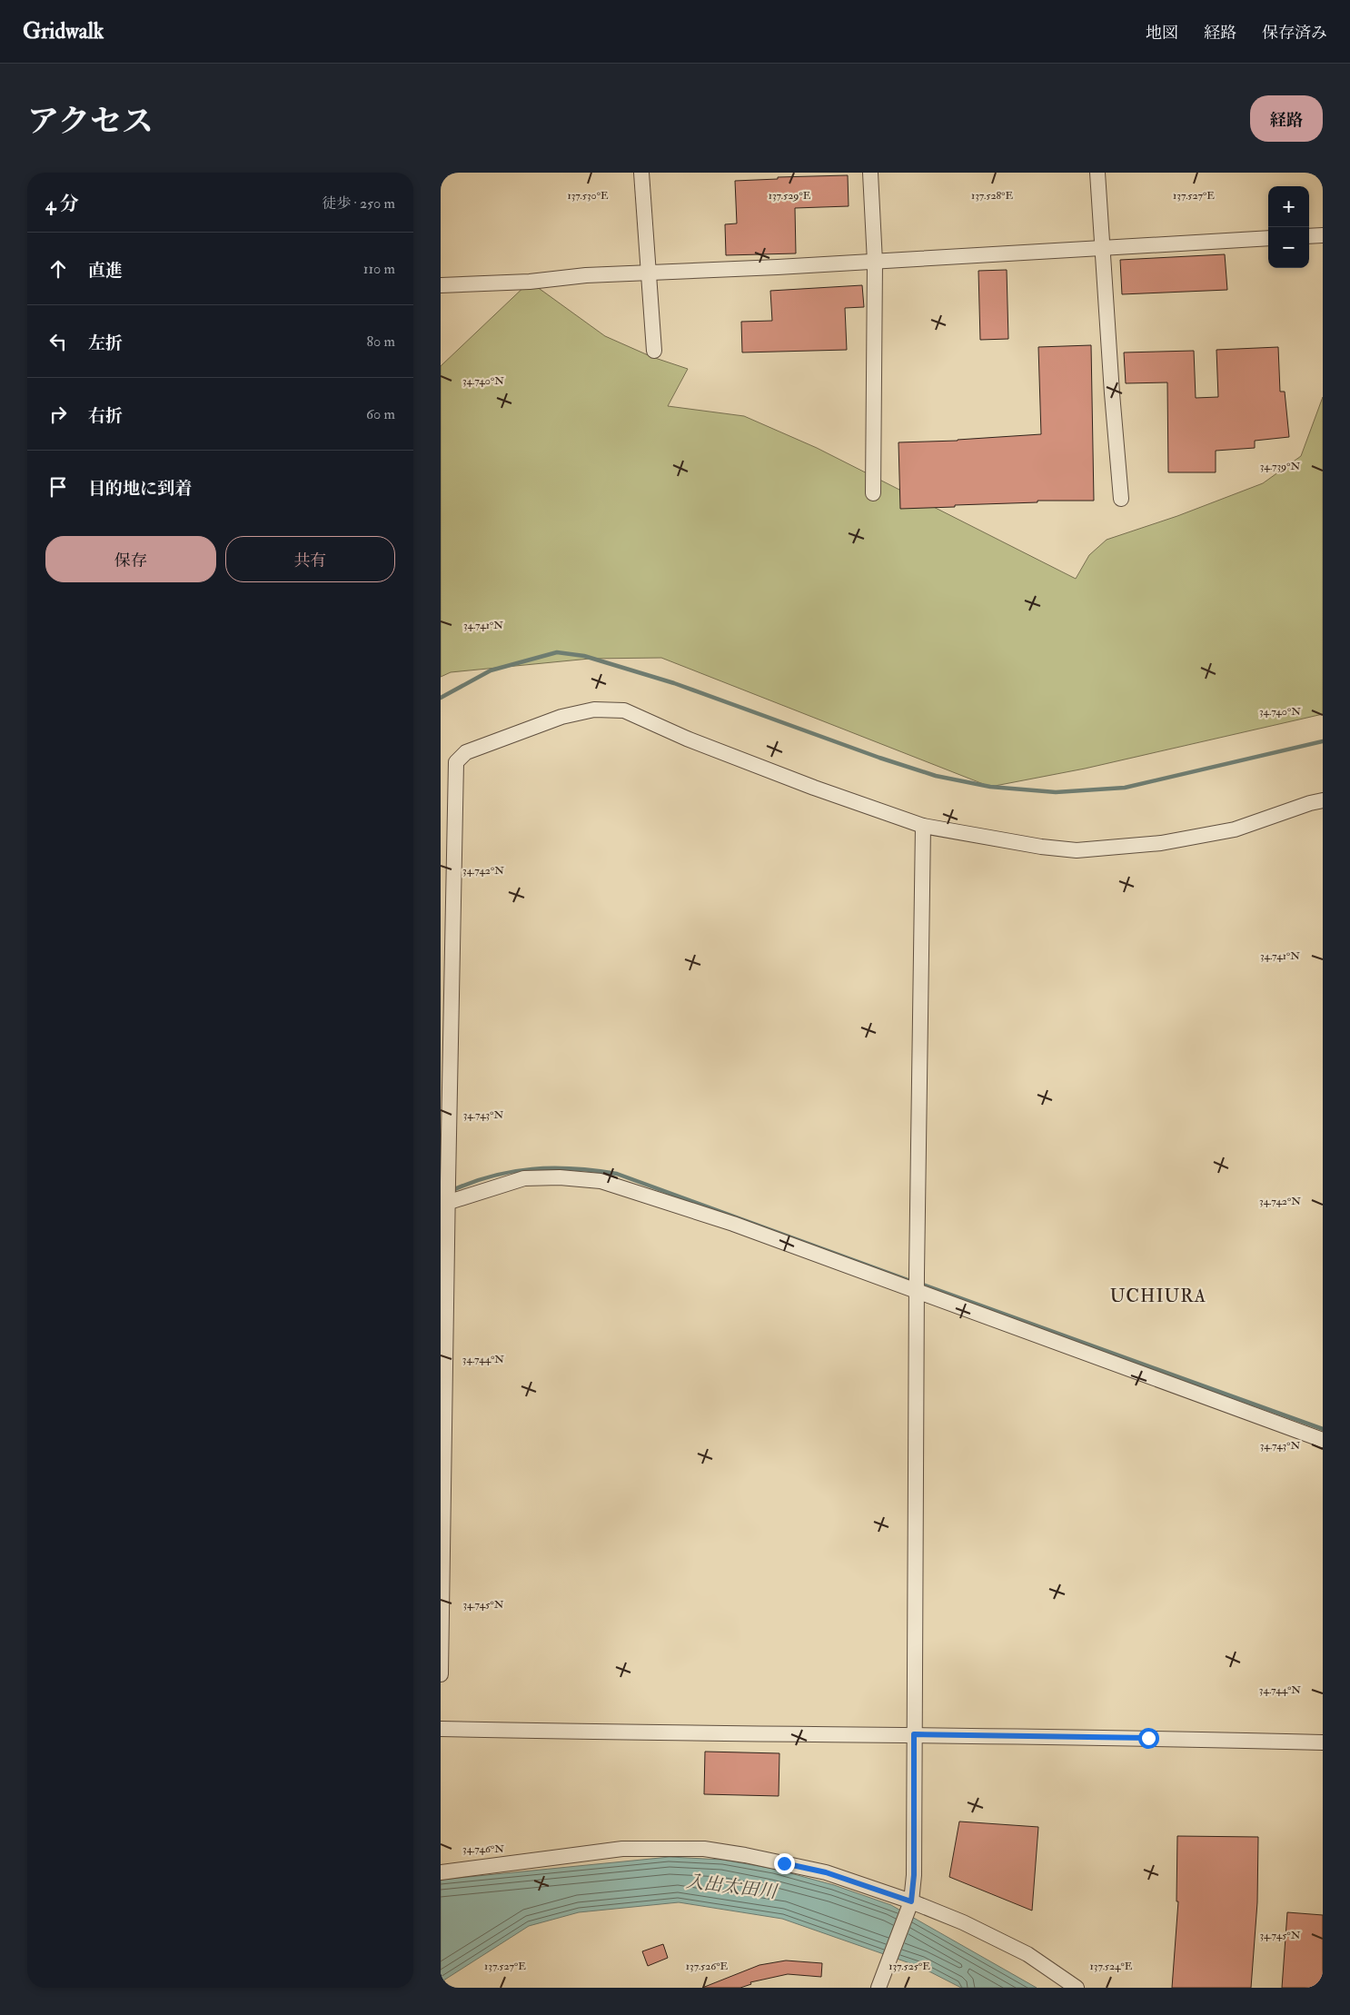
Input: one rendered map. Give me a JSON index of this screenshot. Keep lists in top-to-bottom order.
{
  "districts": ["UCHIURA"],
  "water": ["入出太田川"],
  "page": {
    "header": "Gridwalk",
    "nav": ["地図", "経路", "保存済み"],
    "title": "アクセス",
    "buttons": [
      "経路",
      ["保存", "共有"]
    ],
    "heading": ["4 分", "徒歩 · 250 m"],
    "map_buttons": ["+", "−"],
    "list": [
      ["直進", "110 m"],
      ["左折", "80 m"],
      ["右折", "60 m"],
      "目的地に到着"
    ]
  },
  "coordinates": [
    "137.529°E",
    "137.528°E",
    "137.527°E",
    "137.530°E",
    "34.740°N",
    "34.739°N",
    "34.741°N",
    "34.742°N",
    "34.743°N",
    "34.744°N",
    "34.745°N",
    "34.746°N",
    "137.526°E",
    "137.525°E",
    "137.524°E"
  ]
}
